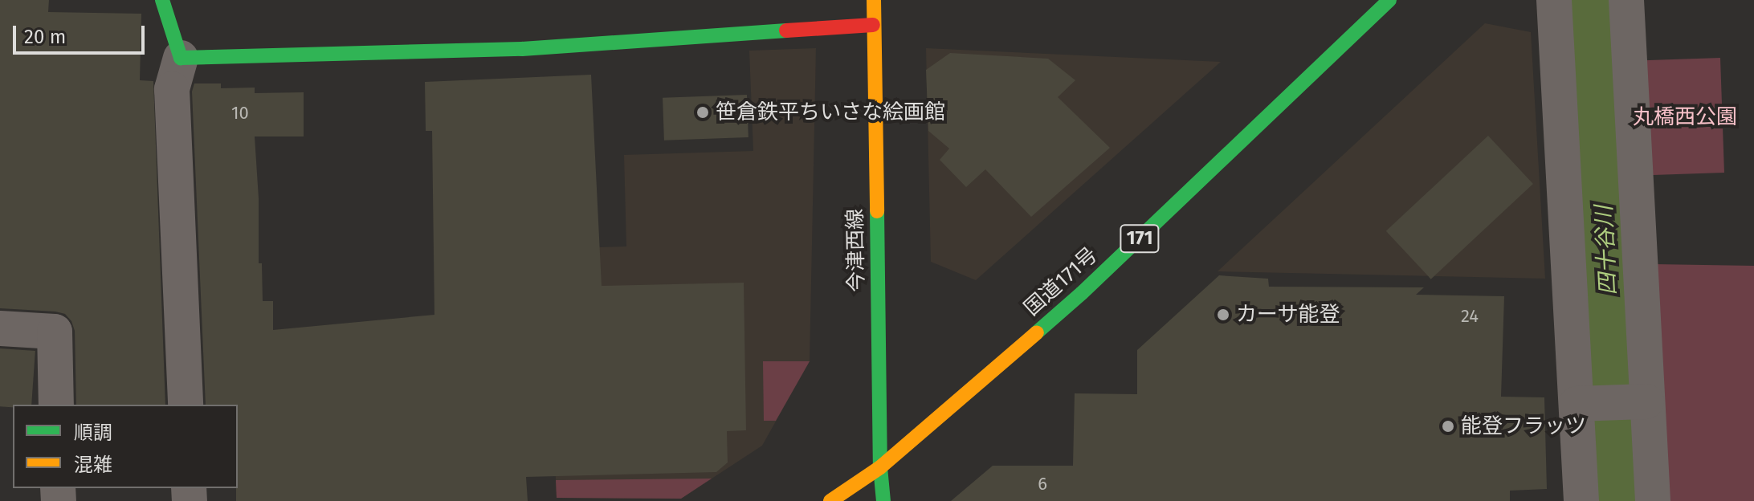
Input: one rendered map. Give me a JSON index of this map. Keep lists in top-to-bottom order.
{
  "streets": {
    "main road": ["171", "今津西線", "国道171号"]
  },
  "crossings": [
    ["今津西線", "国道171号"]
  ],
  "water": ["四十谷川"],
  "parks": ["丸橋西公園"],
  "places": ["笹倉鉄平ちいさな絵画館", "カーサ能登", "能登フラッツ"],
  "house_numbers": ["10", "24", "6"],
  "legend": ["順調", "混雑"],
  "scale_bar": "20 m"
}
